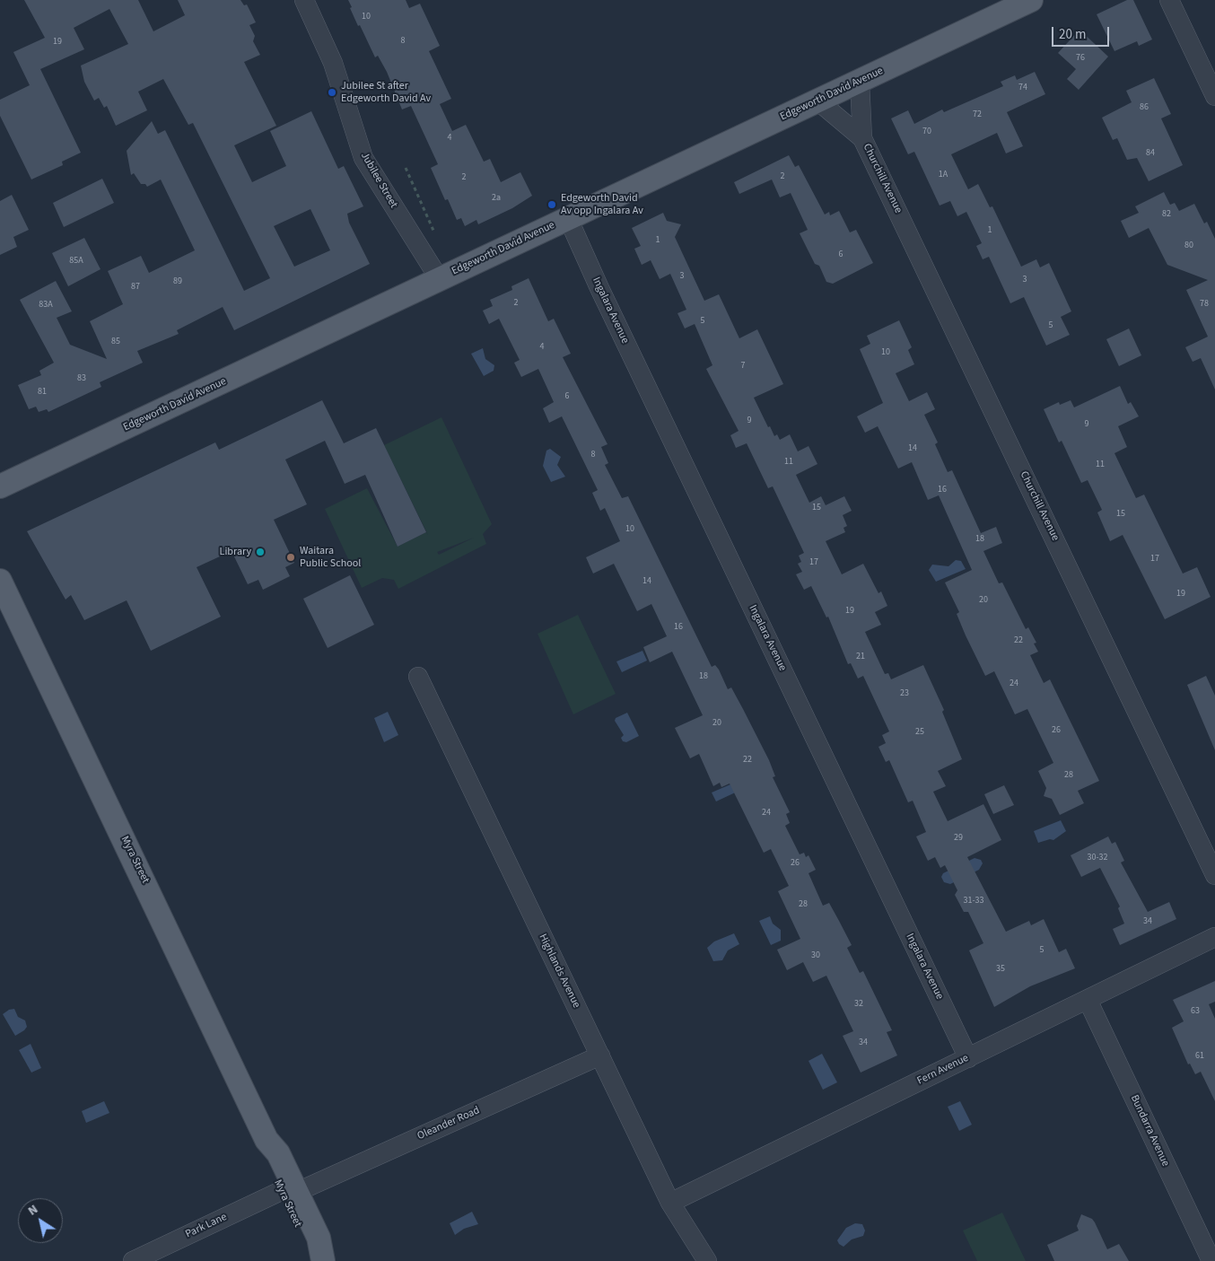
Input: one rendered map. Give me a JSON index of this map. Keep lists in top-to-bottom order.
{
  "streets": {
    "main road": ["Edgeworth David Avenue", "Myra Street"],
    "street": [
      "Churchill Avenue",
      "Jubilee Street",
      "Ingalara Avenue",
      "Highlands Avenue",
      "Fern Avenue",
      "Oleander Road",
      "Bundarra Avenue",
      "Park Lane"
    ]
  },
  "crossings": [
    ["Edgeworth David Avenue", "Churchill Avenue"],
    ["Edgeworth David Avenue", "Jubilee Street"],
    ["Edgeworth David Avenue", "Ingalara Avenue"],
    ["Ingalara Avenue", "Fern Avenue"],
    ["Myra Street", "Oleander Road"],
    ["Myra Street", "Park Lane"],
    ["Highlands Avenue", "Fern Avenue"],
    ["Highlands Avenue", "Oleander Road"],
    ["Fern Avenue", "Bundarra Avenue"],
    ["Oleander Road", "Park Lane"]
  ],
  "places": [
    "Jubilee St after Edgeworth David Av",
    "Edgeworth David Av opp Ingalara Av",
    "Library",
    "Waitara Public School"
  ],
  "house_numbers": [
    "10",
    "8",
    "19",
    "76",
    "74",
    "86",
    "72",
    "70",
    "4",
    "84",
    "1A",
    "2",
    "2",
    "2a",
    "82",
    "1",
    "1",
    "80",
    "6",
    "85A",
    "3",
    "3",
    "89",
    "87",
    "2",
    "78",
    "83A",
    "5",
    "5",
    "85",
    "4",
    "10",
    "7",
    "83",
    "81",
    "6",
    "9",
    "9",
    "14",
    "8",
    "11",
    "11",
    "16",
    "15",
    "15",
    "10",
    "18",
    "17",
    "17",
    "14",
    "19",
    "20",
    "19",
    "16",
    "22",
    "21",
    "18",
    "24",
    "23",
    "20",
    "26",
    "25",
    "22",
    "28",
    "24",
    "29",
    "30-32",
    "26",
    "31-33",
    "28",
    "34",
    "5",
    "30",
    "35",
    "32",
    "63",
    "34",
    "61"
  ],
  "scale_bar": "20 m",
  "north": "top left"
}
